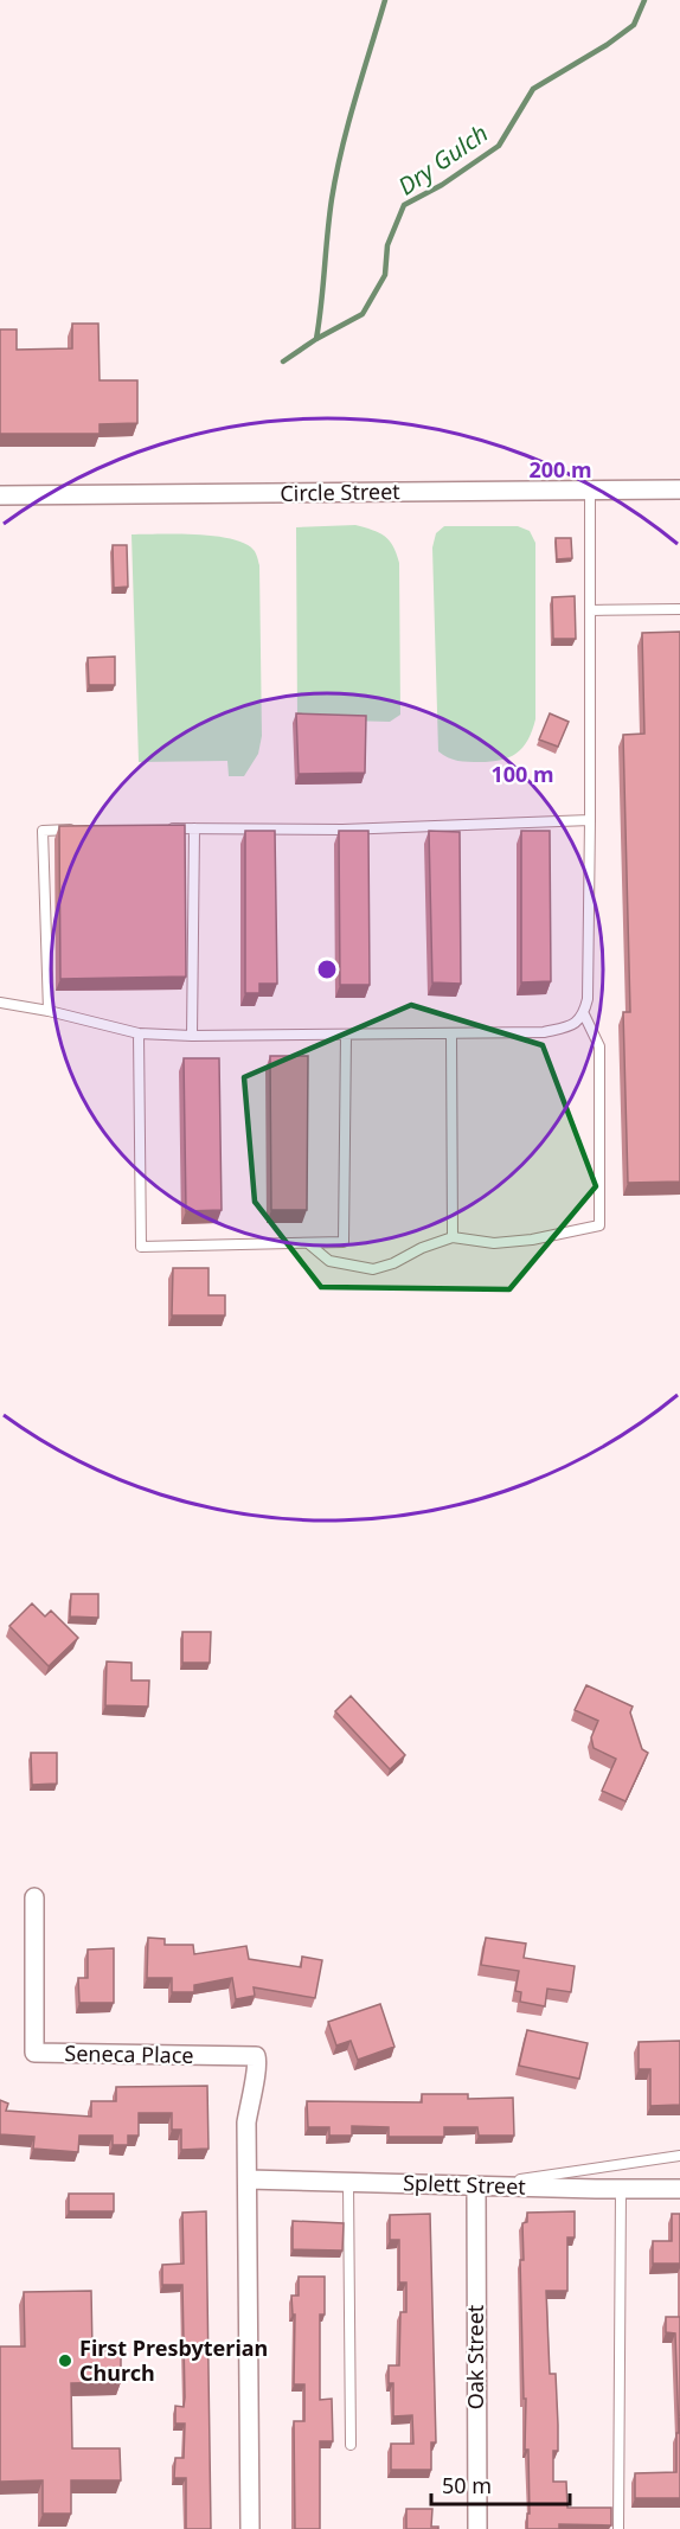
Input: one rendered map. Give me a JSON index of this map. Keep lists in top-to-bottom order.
{
  "streets": {
    "street": [
      "Circle Street",
      "Seneca Place",
      "Splett Street",
      "Oak Street"
    ]
  },
  "crossings": [
    ["Seneca Place", "Splett Street"],
    ["Splett Street", "Oak Street"]
  ],
  "water": ["Dry Gulch"],
  "places": ["First Presbyterian Church"],
  "scale_bar": "50 m",
  "rings": ["200 m", "100 m"]
}
